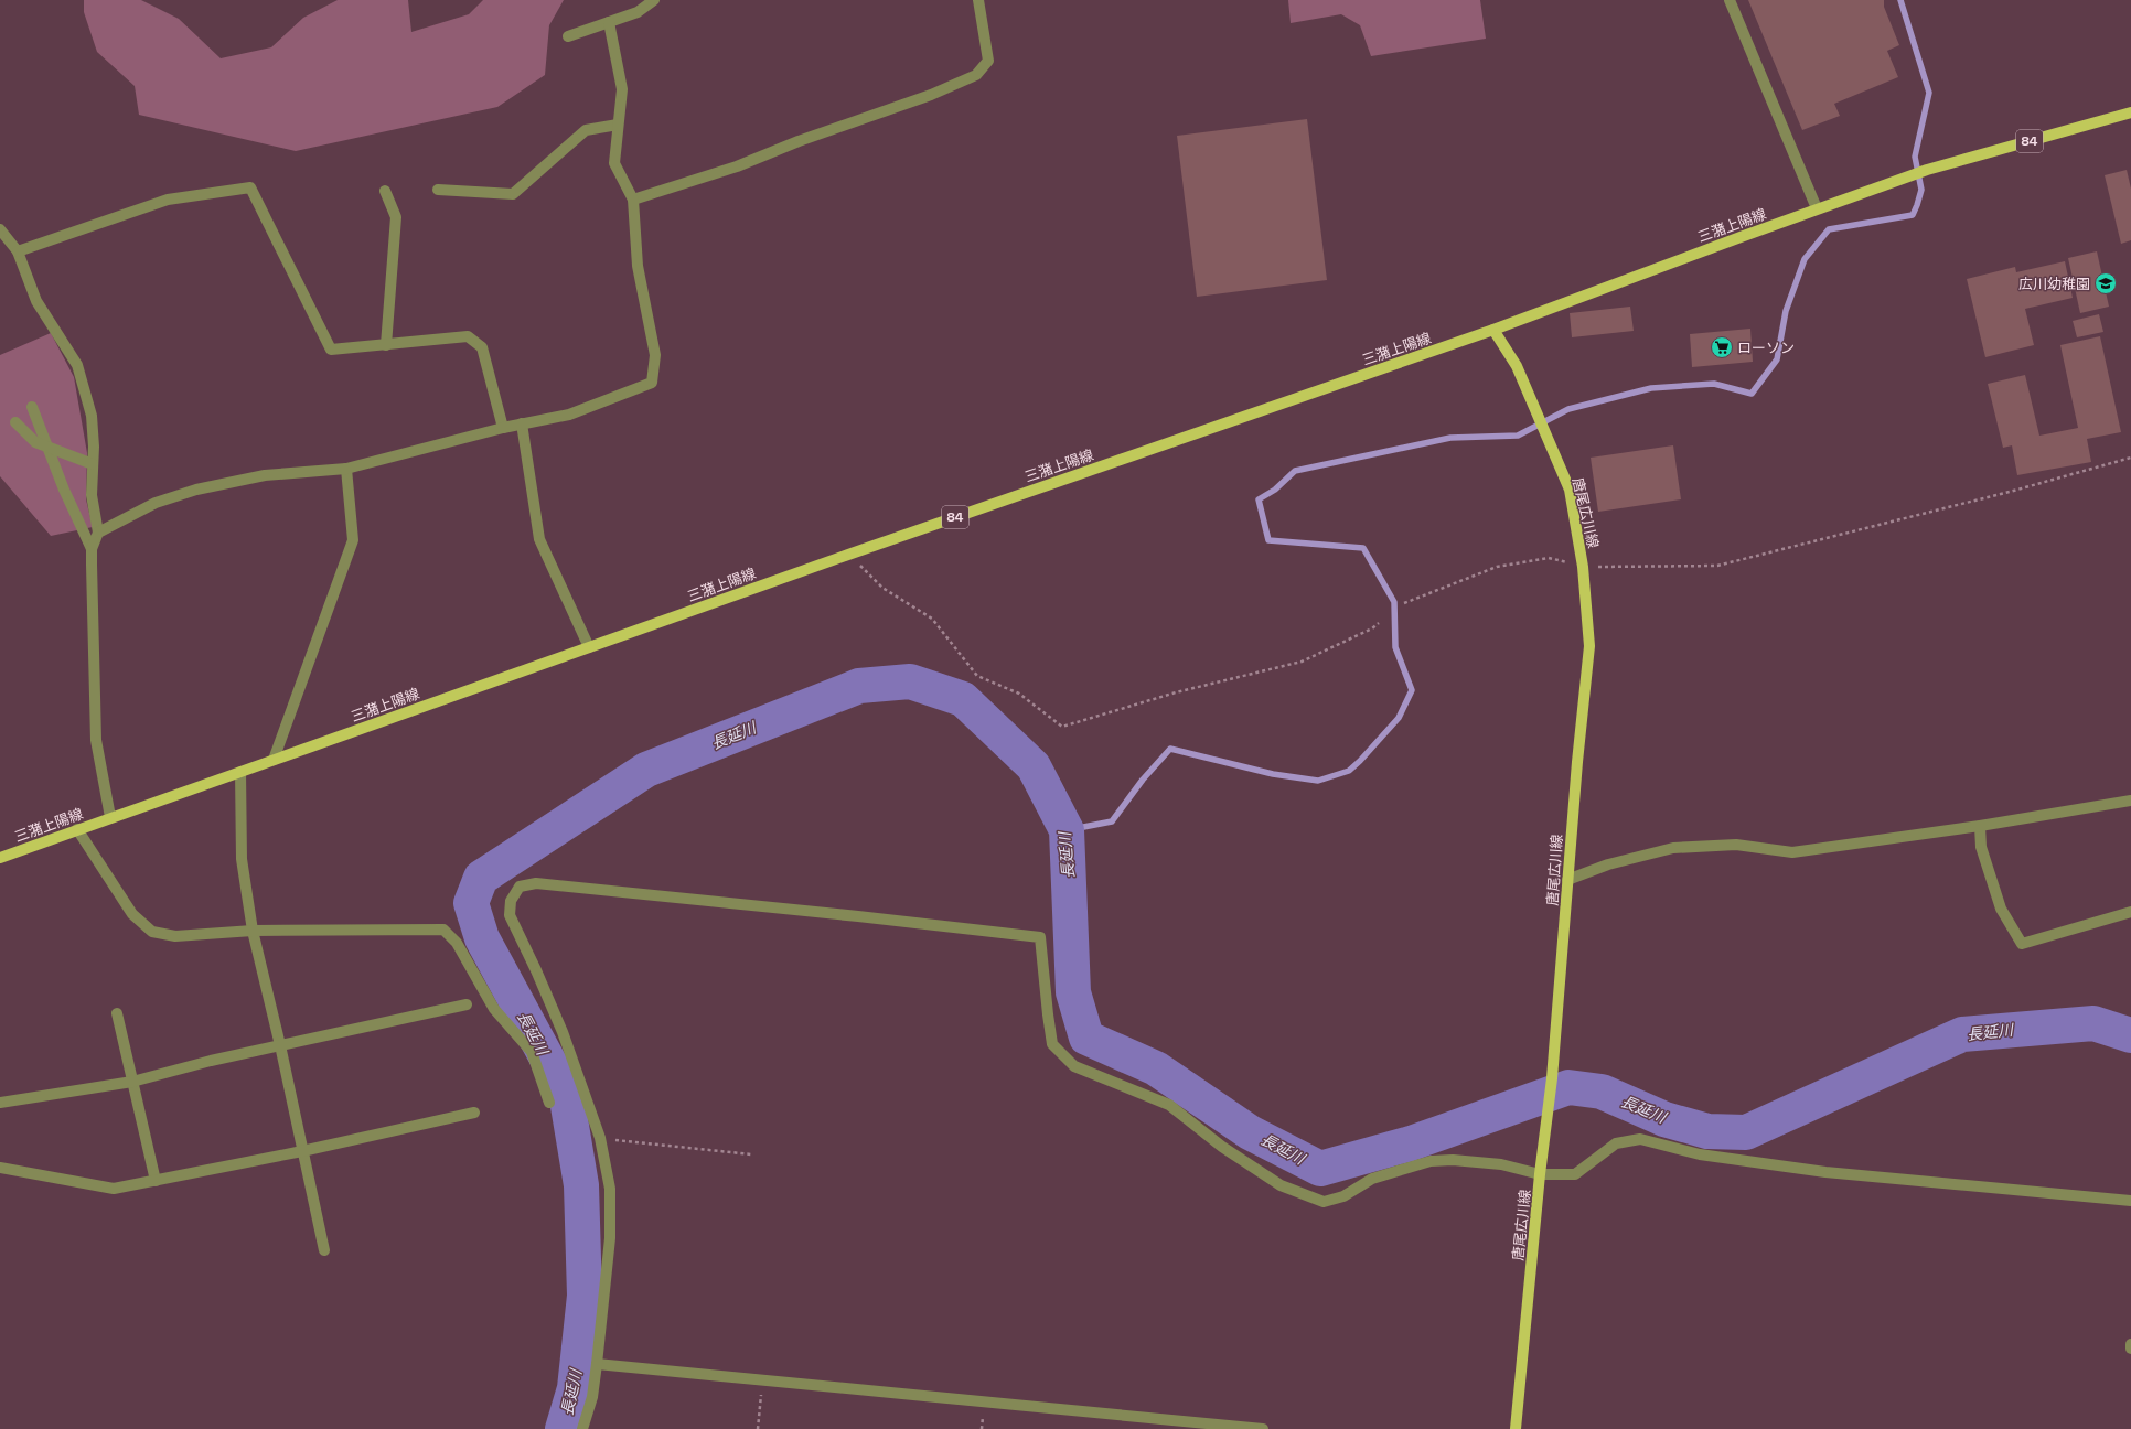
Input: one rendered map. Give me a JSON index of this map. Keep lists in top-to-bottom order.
{
  "streets": {
    "main road": ["84", "三潴上陽線", "唐尾広川線"]
  },
  "crossings": [
    ["三潴上陽線", "唐尾広川線"]
  ],
  "water": ["長延川"],
  "places": {
    "school or university": ["広川幼稚園"],
    "supermarket": ["ローソン"]
  }
}
